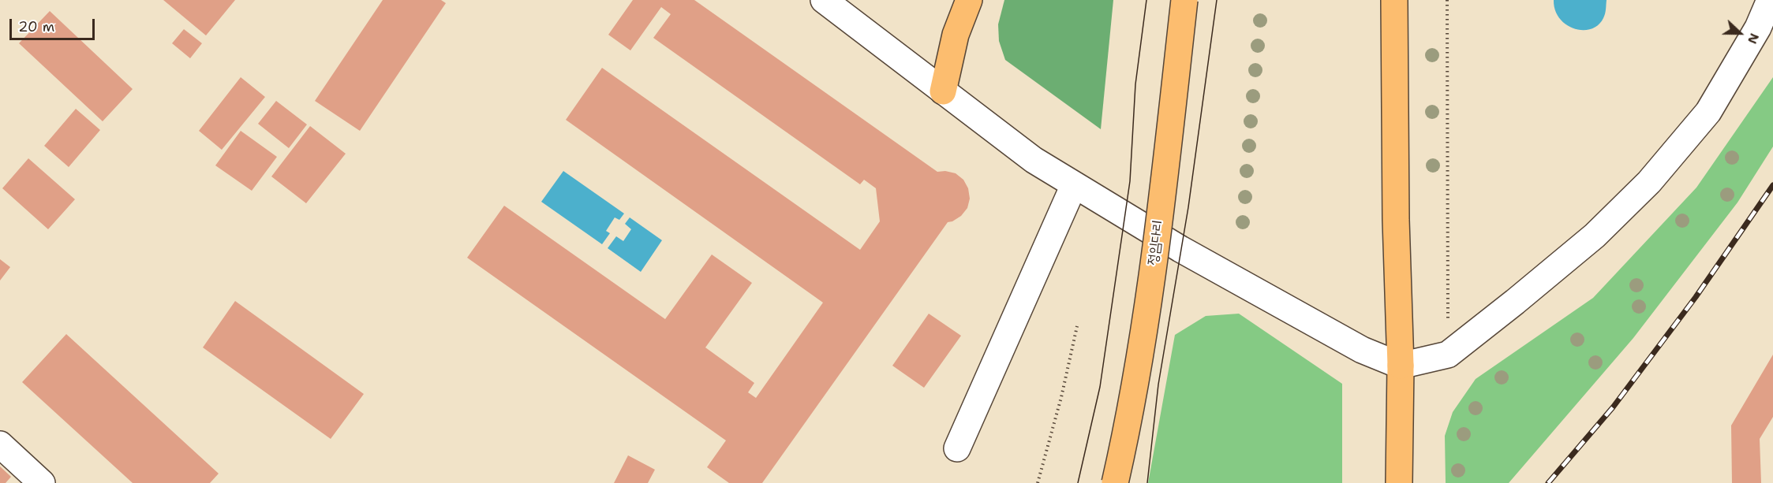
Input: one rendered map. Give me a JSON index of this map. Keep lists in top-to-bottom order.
{
  "streets": {
    "main road": ["정임다리"]
  },
  "scale_bar": "20 m",
  "north": "right"
}
